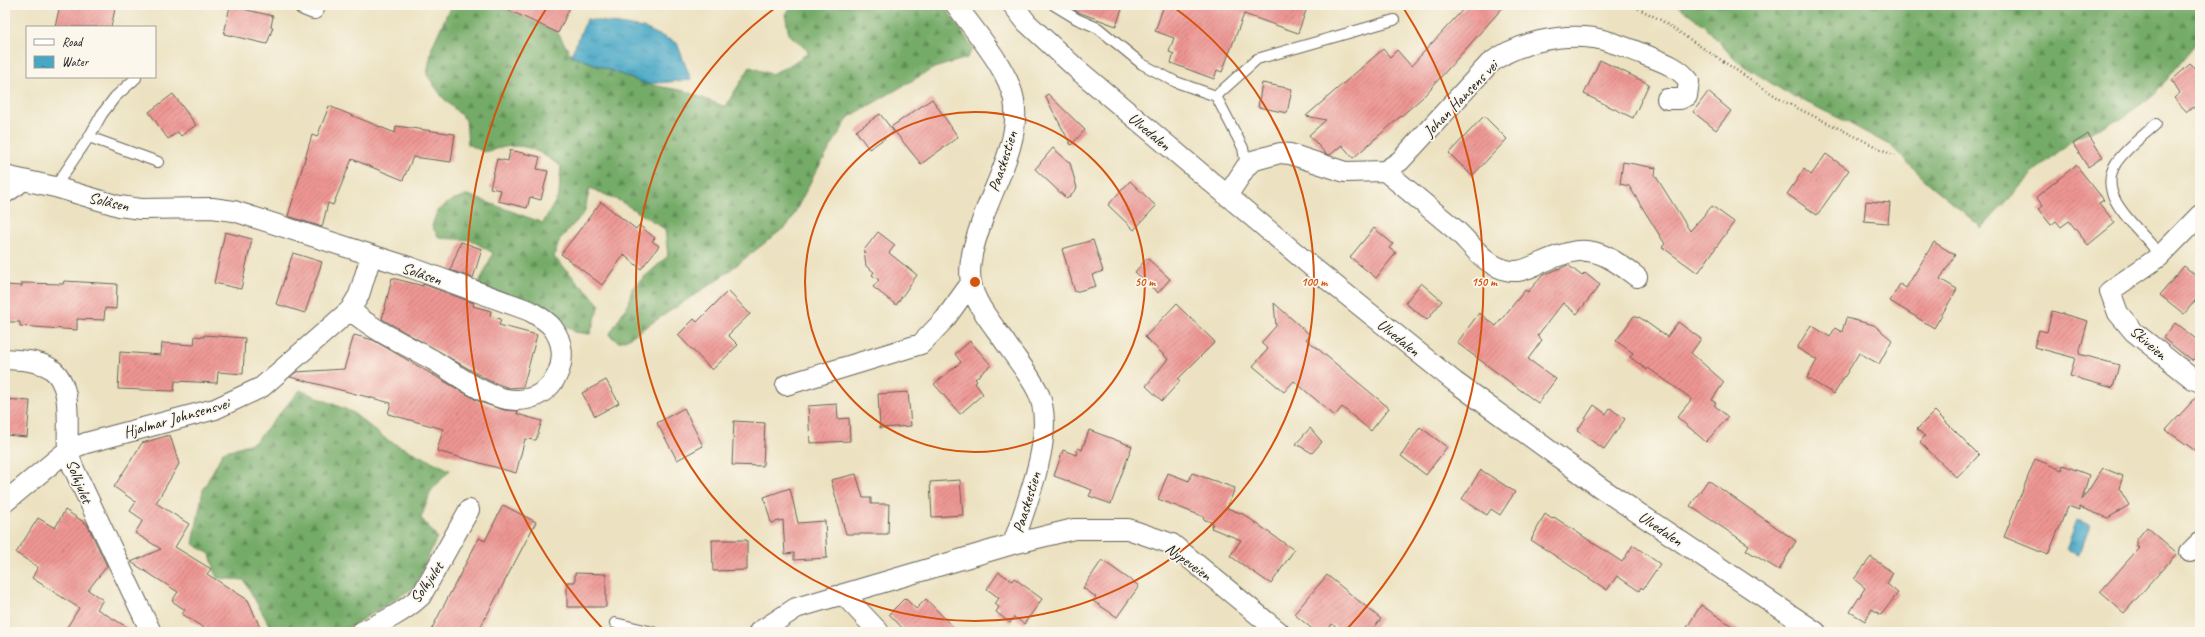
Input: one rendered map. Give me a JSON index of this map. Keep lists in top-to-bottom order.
{
  "streets": {
    "street": [
      "Johan Hansens vei",
      "Ulvedalen",
      "Paaskestien",
      "Solåsen",
      "Skiveien",
      "Hjalmar Johnsensvei",
      "Solhjulet",
      "Nypeveien"
    ]
  },
  "crossings": [
    ["Paaskestien", "Nypeveien"],
    ["Solåsen", "Hjalmar Johnsensvei"],
    ["Hjalmar Johnsensvei", "Solhjulet"]
  ],
  "legend": ["Road", "Water"],
  "rings": ["50 m", "100 m", "150 m"]
}
